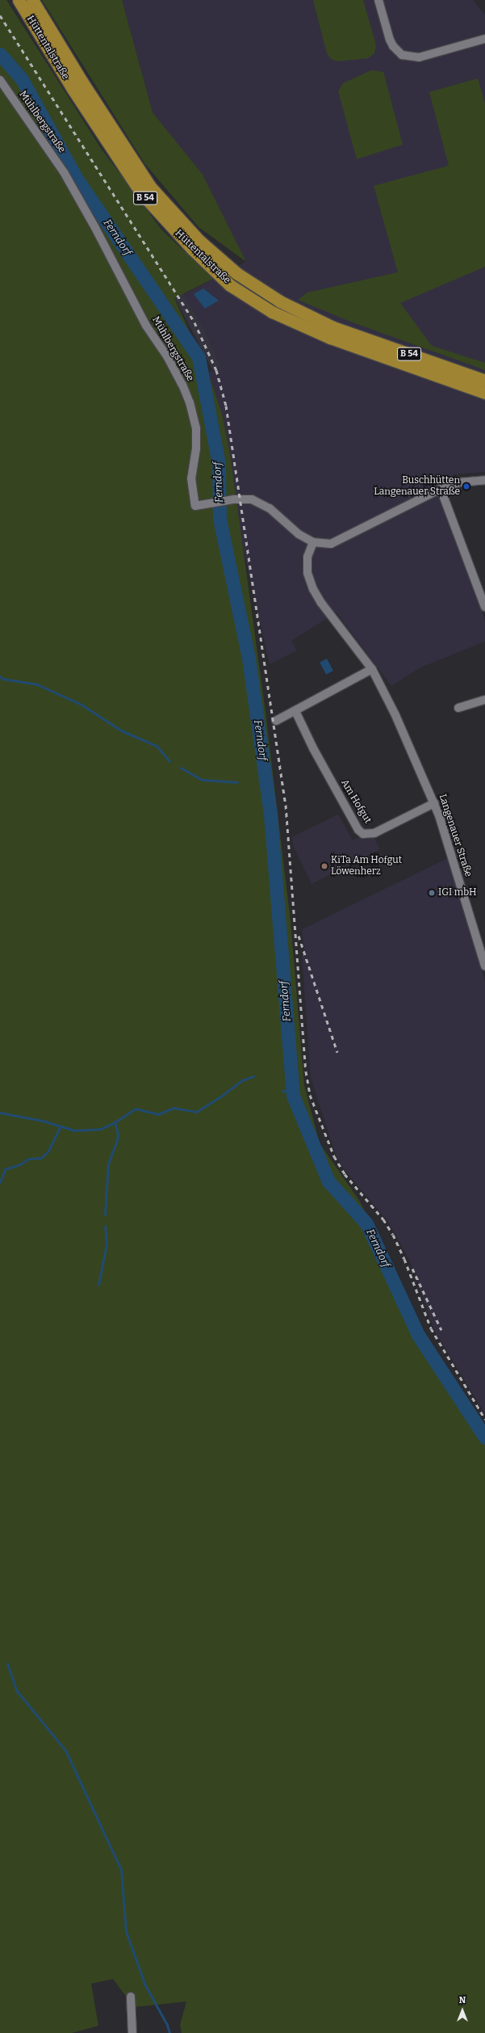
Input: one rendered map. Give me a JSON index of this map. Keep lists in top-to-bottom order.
{
  "streets": {
    "highway": ["Hüttentalstraße", "B 54"],
    "street": ["Mühlbergstraße", "Am Hofgut", "Langenauer Straße"]
  },
  "crossings": [
    ["Mühlbergstraße", "Langenauer Straße"],
    ["Am Hofgut", "Langenauer Straße"]
  ],
  "water": ["Ferndorf"],
  "places": ["Buschhütten Langenauer Straße", "KiTa Am Hofgut Löwenherz", "IGI mbH"],
  "north": "top"
}
